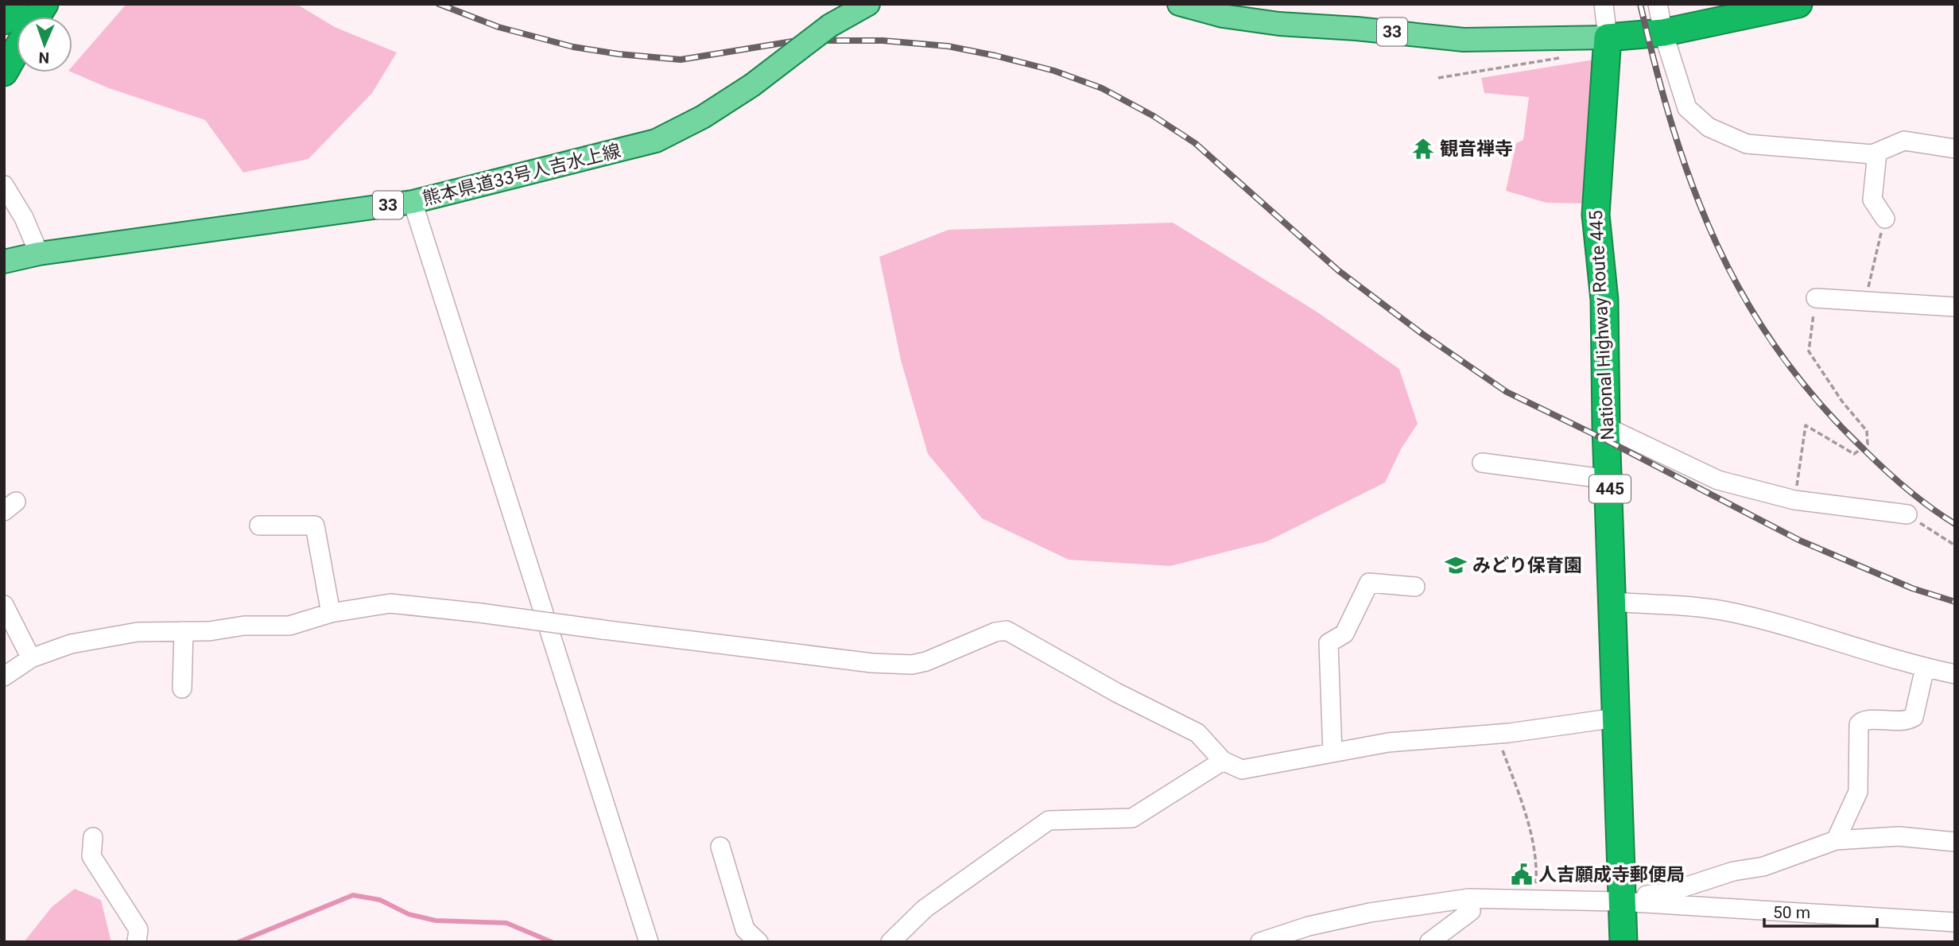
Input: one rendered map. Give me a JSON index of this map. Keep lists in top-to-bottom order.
{
  "streets": {
    "highway": ["National Highway Route 445", "445"],
    "main road": ["33", "熊本県道33号人吉水上線"]
  },
  "crossings": [
    ["33", "National Highway Route 445"]
  ],
  "places": {
    "temple": ["観音禅寺"],
    "school or university": ["みどり保育園"],
    "public building": ["人吉願成寺郵便局"]
  },
  "scale_bar": "50 m",
  "north": "bottom"
}
